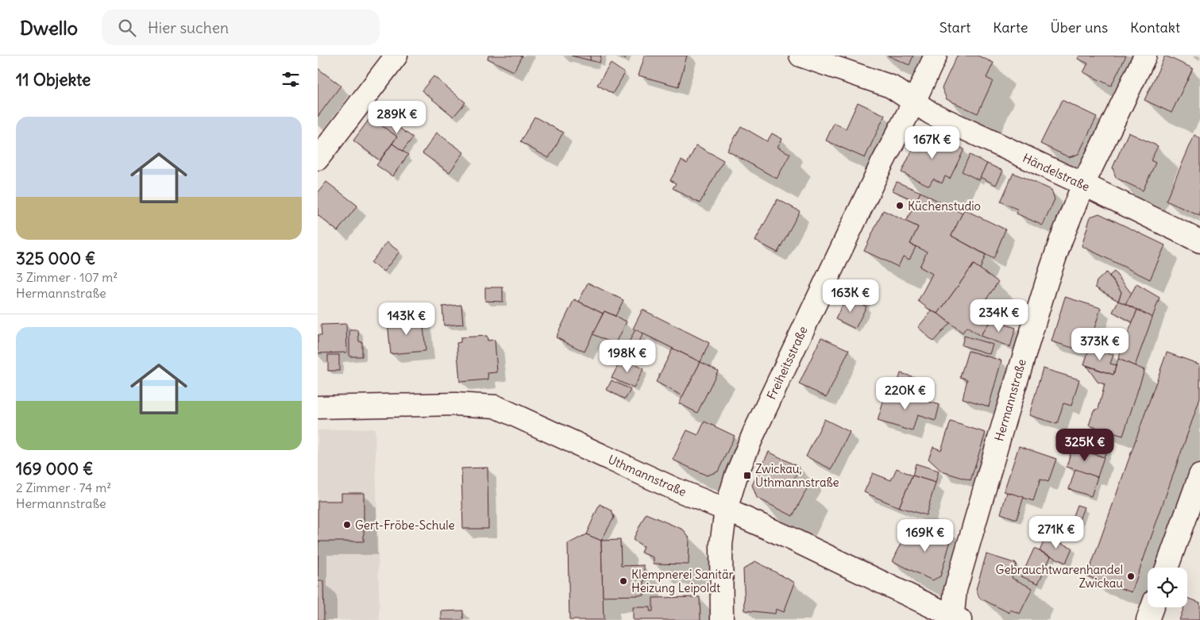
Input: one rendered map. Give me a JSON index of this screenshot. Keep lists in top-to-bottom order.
{
  "streets": {
    "street": [
      "Händelstraße",
      "Freiheitsstraße",
      "Hermannstraße",
      "Uthmannstraße"
    ]
  },
  "crossings": [
    ["Händelstraße", "Freiheitsstraße"],
    ["Händelstraße", "Hermannstraße"],
    ["Freiheitsstraße", "Uthmannstraße"],
    ["Hermannstraße", "Uthmannstraße"]
  ],
  "places": {
    "other": [
      "Küchenstudio",
      "Gert-Fröbe-Schule",
      "Gebrauchtwarenhandel Zwickau",
      "Klempnerei Sanitär Heizung Leipoldt"
    ],
    "transit": ["Zwickau, Uthmannstraße"]
  },
  "page": {
    "header": "Dwello",
    "search": "Hier suchen",
    "nav": [
      "Start",
      "Karte",
      "Über uns",
      "Kontakt"
    ],
    "heading": "11 Objekte",
    "price": [
      "289K €",
      "167K €",
      "163K €",
      "234K €",
      "143K €",
      "373K €",
      "198K €",
      "220K €",
      "325K €",
      "271K €",
      "169K €"
    ],
    "list": [
      {
        "name": "325 000 €",
        "note": "3 Zimmer · 107 m² · Hermannstraße"
      },
      {
        "name": "169 000 €",
        "note": "2 Zimmer · 74 m² · Hermannstraße"
      }
    ]
  }
}
